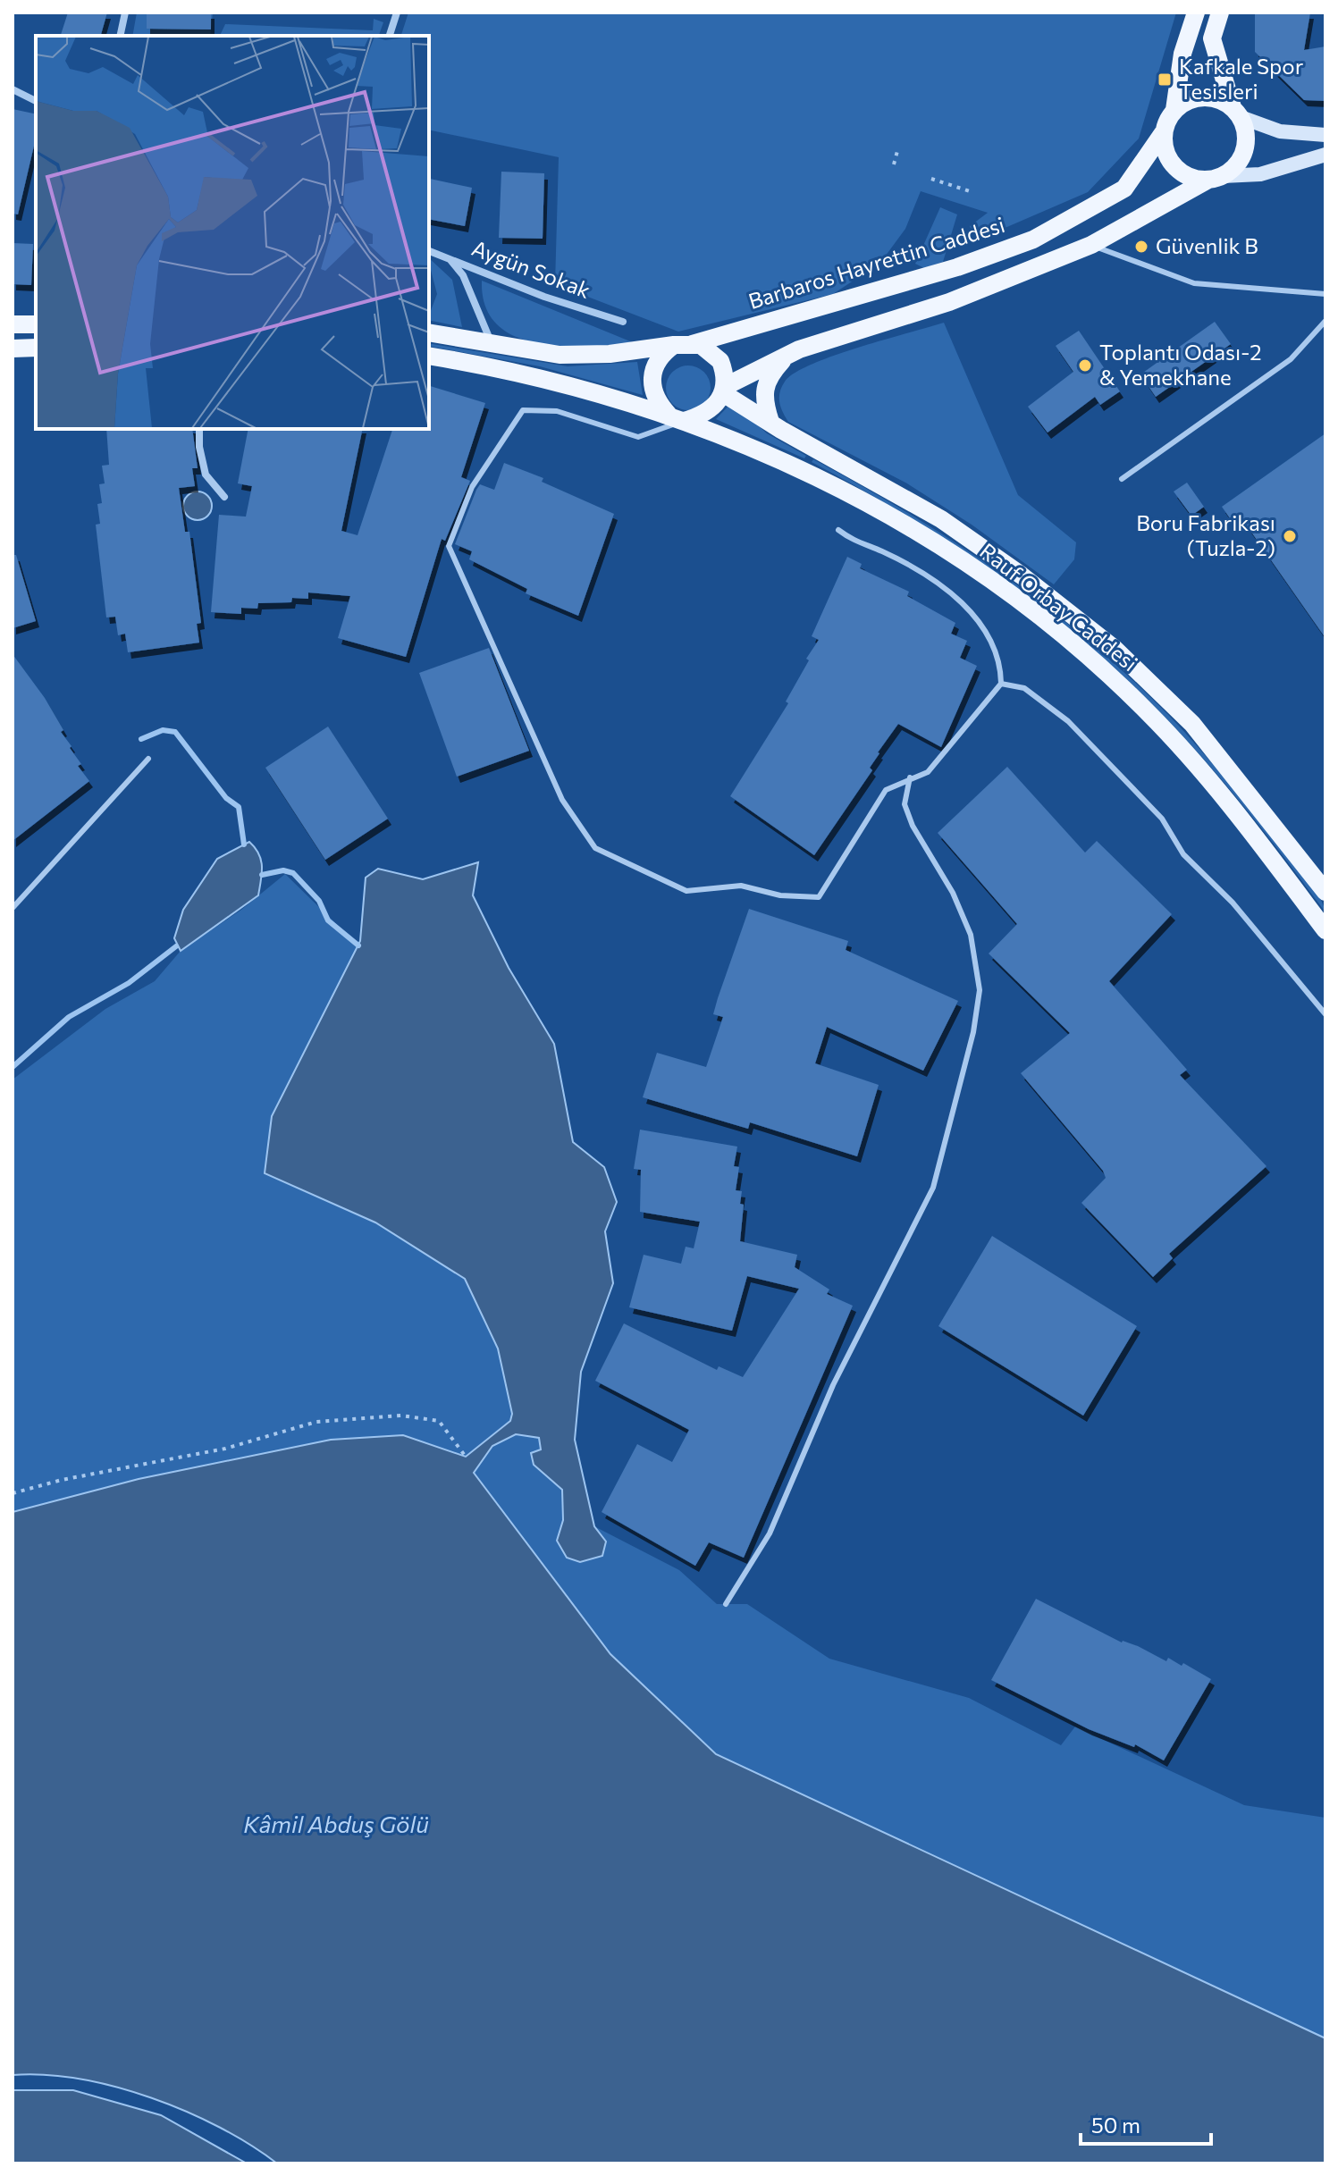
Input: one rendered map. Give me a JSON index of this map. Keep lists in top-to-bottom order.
{
  "streets": {
    "main road": ["Barbaros Hayrettin Caddesi", "Rauf Orbay Caddesi"],
    "street": ["Aygün Sokak"]
  },
  "crossings": [
    ["Barbaros Hayrettin Caddesi", "Rauf Orbay Caddesi"]
  ],
  "water": ["Kâmil Abduş Gölü"],
  "places": {
    "transit": ["Kafkale Spor Tesisleri"],
    "other": ["Güvenlik B", "Toplantı Odası-2 & Yemekhane", "Boru Fabrikası (Tuzla-2)"]
  },
  "scale_bar": "50 m"
}
